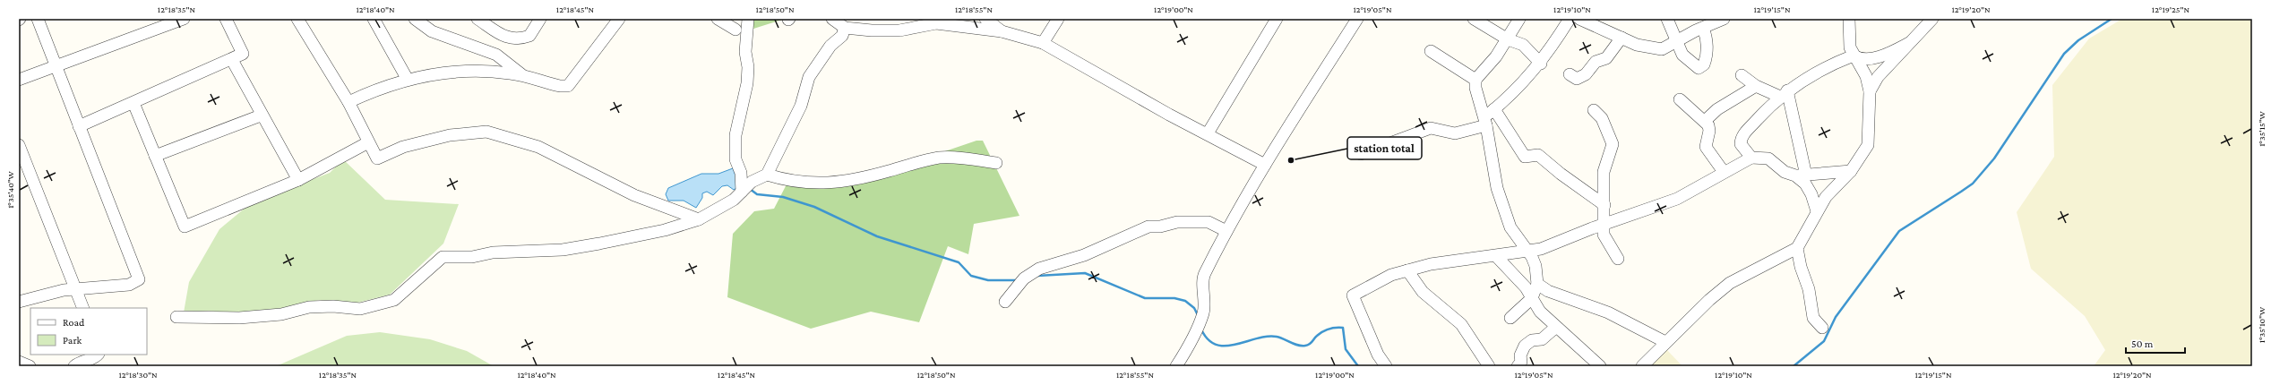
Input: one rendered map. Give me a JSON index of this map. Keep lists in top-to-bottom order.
{
  "places": ["station total"],
  "legend": ["Road", "Park"],
  "scale_bar": "50 m",
  "coordinates": [
    "12°18'35\"N",
    "12°18'40\"N",
    "12°18'45\"N",
    "12°18'50\"N",
    "12°18'55\"N",
    "12°19'00\"N",
    "12°19'05\"N",
    "12°19'10\"N",
    "12°19'15\"N",
    "12°19'20\"N",
    "12°19'25\"N",
    "1°35'15\"W",
    "1°35'40\"W",
    "1°35'10\"W",
    "12°18'30\"N"
  ]
}
